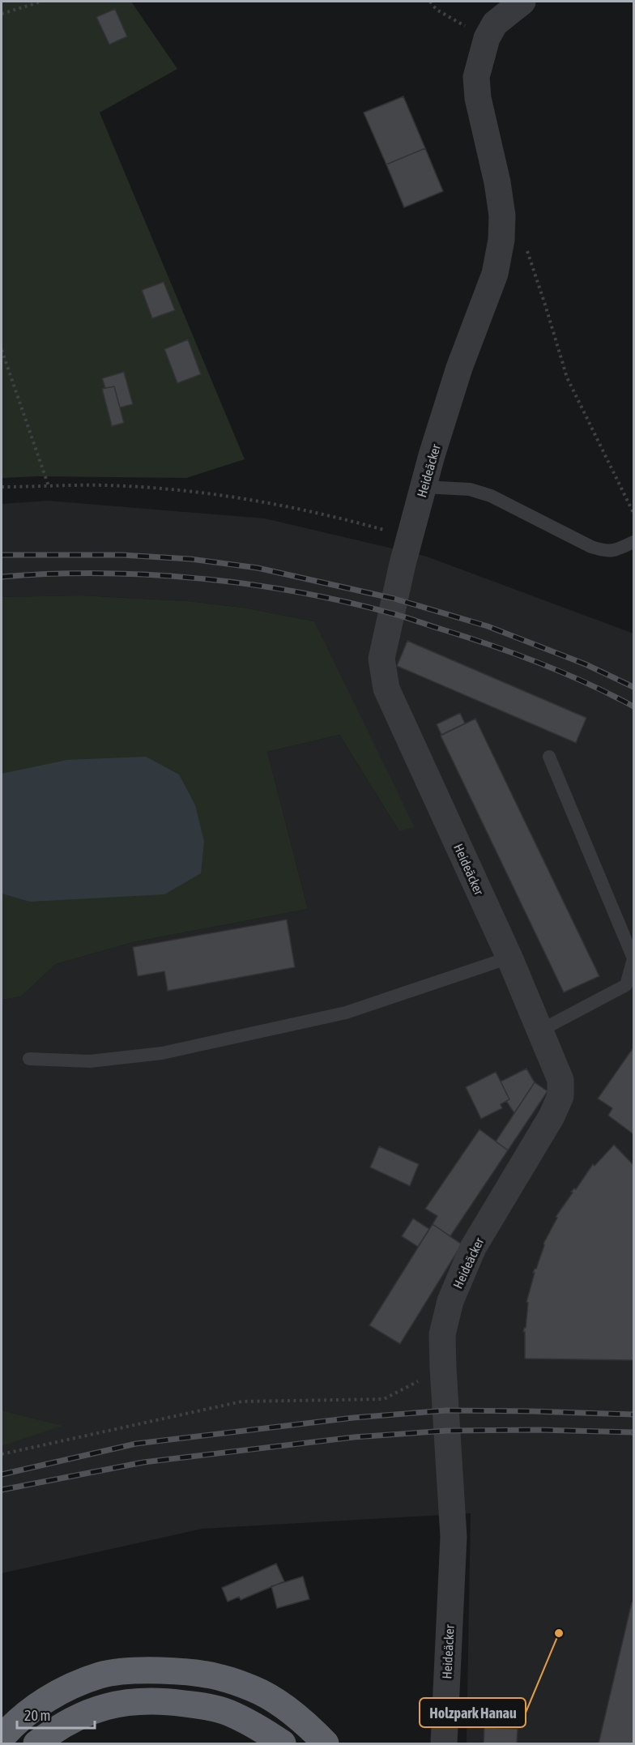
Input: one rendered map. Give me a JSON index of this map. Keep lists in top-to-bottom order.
{
  "streets": {
    "street": ["Heideäcker"]
  },
  "places": ["Holzpark Hanau"],
  "scale_bar": "20 m"
}
